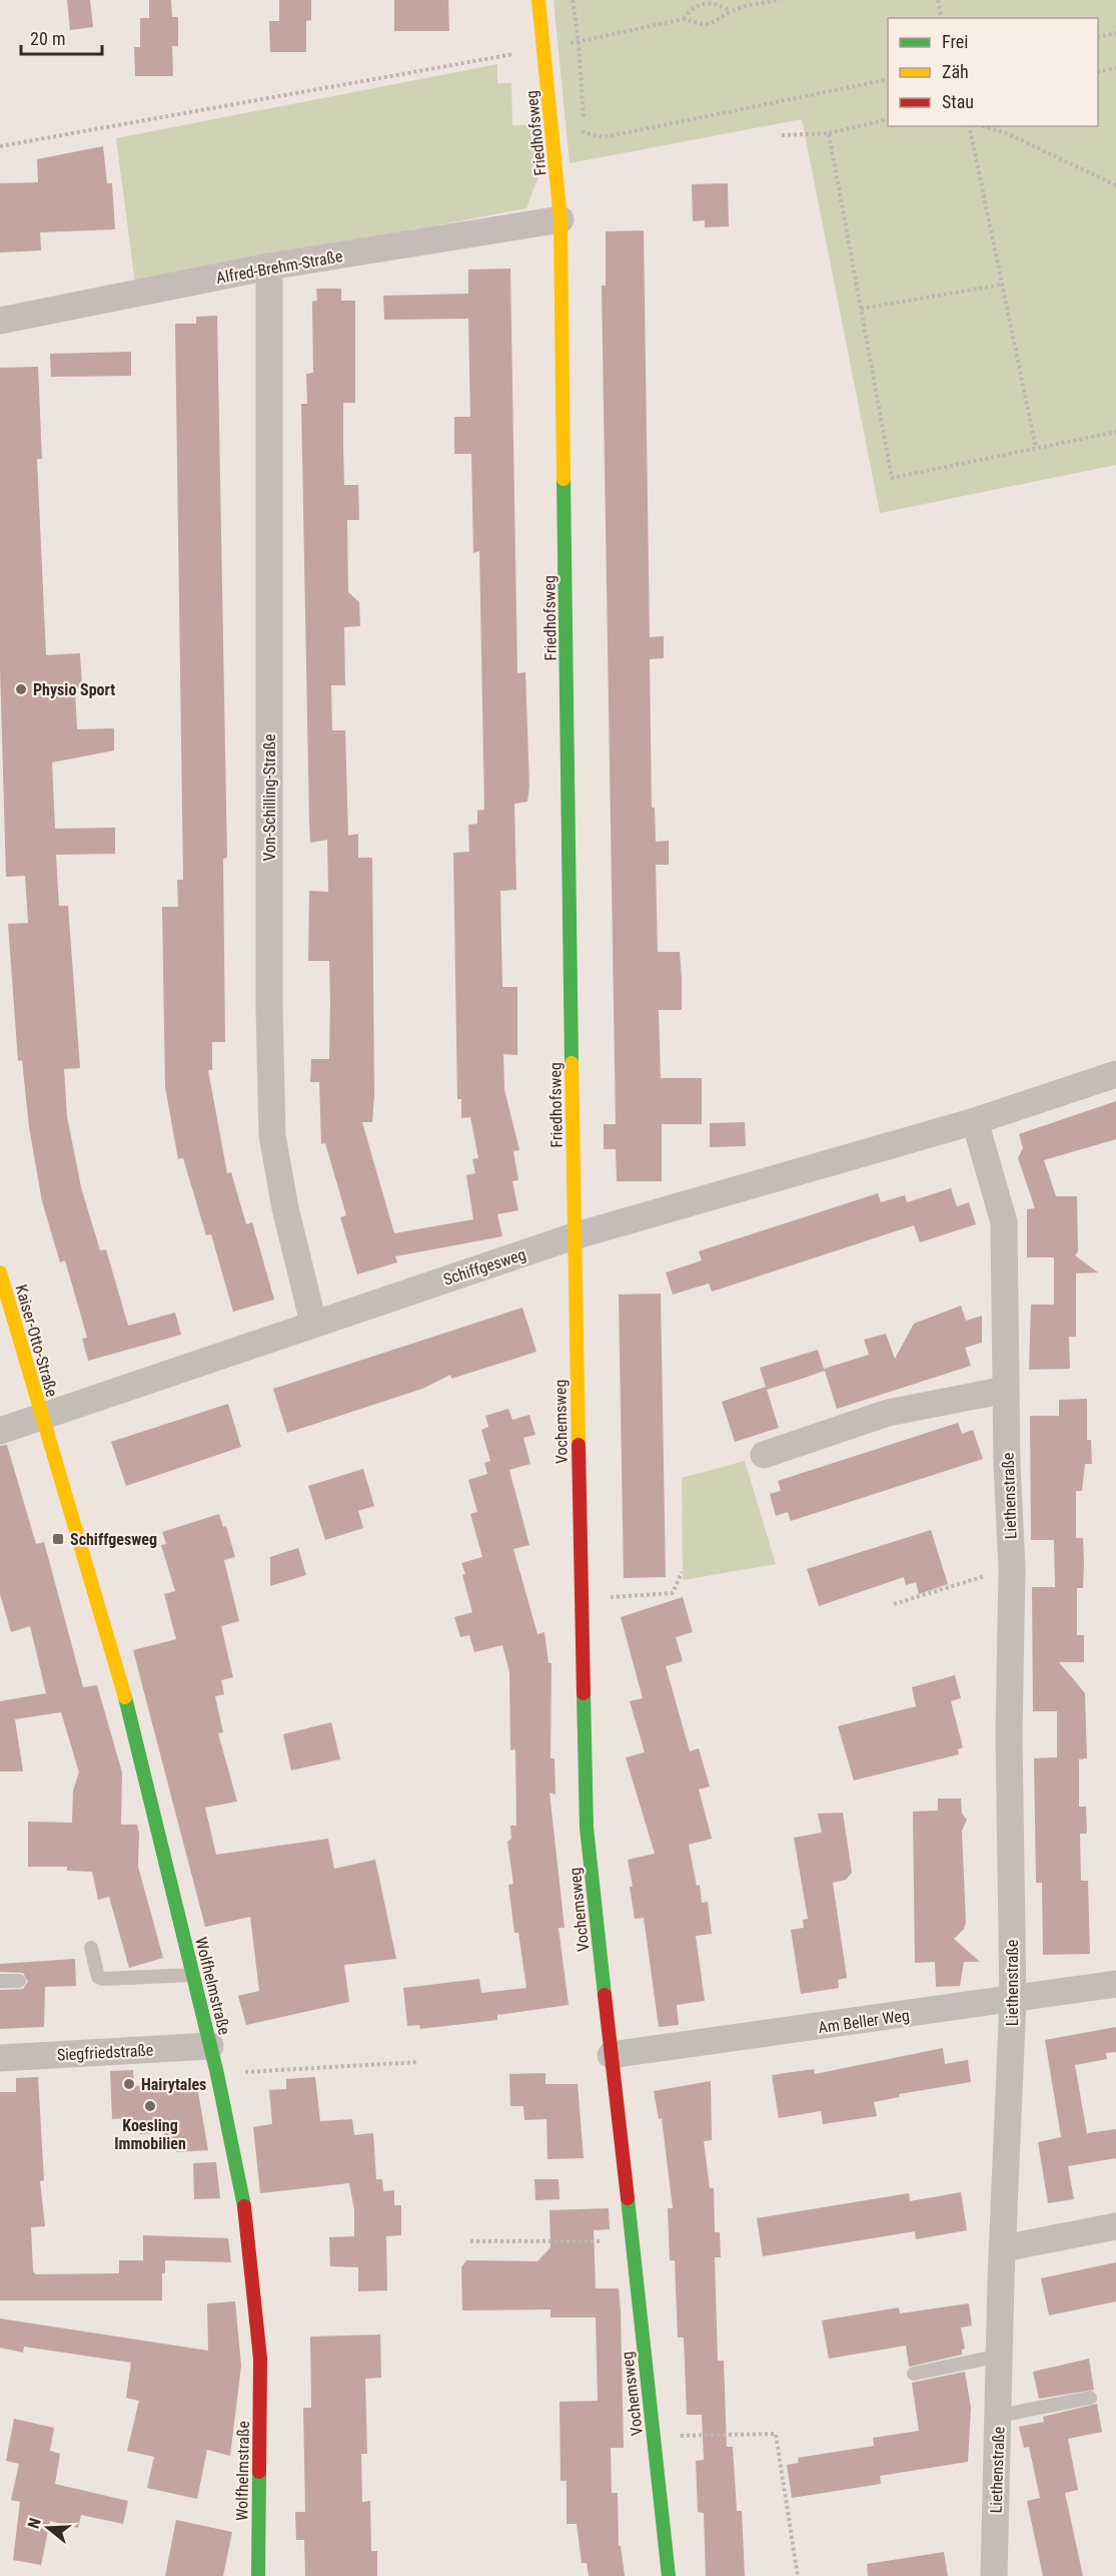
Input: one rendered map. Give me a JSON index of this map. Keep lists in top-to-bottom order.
{
  "streets": {
    "street": [
      "Friedhofsweg",
      "Alfred-Brehm-Straße",
      "Von-Schilling-Straße",
      "Schiffgesweg",
      "Kaiser-Otto-Straße",
      "Vochemsweg",
      "Liethenstraße",
      "Wolfhelmstraße",
      "Am Beller Weg",
      "Siegfriedstraße"
    ]
  },
  "crossings": [
    ["Friedhofsweg", "Alfred-Brehm-Straße"],
    ["Friedhofsweg", "Schiffgesweg"],
    ["Friedhofsweg", "Vochemsweg"],
    ["Alfred-Brehm-Straße", "Von-Schilling-Straße"],
    ["Von-Schilling-Straße", "Schiffgesweg"],
    ["Schiffgesweg", "Kaiser-Otto-Straße"],
    ["Schiffgesweg", "Vochemsweg"],
    ["Schiffgesweg", "Liethenstraße"],
    ["Schiffgesweg", "Wolfhelmstraße"],
    ["Kaiser-Otto-Straße", "Wolfhelmstraße"],
    ["Vochemsweg", "Am Beller Weg"],
    ["Liethenstraße", "Am Beller Weg"],
    ["Wolfhelmstraße", "Siegfriedstraße"]
  ],
  "places": {
    "other": ["Physio Sport", "Hairytales", "Koesling Immobilien"],
    "transit": ["Schiffgesweg"]
  },
  "legend": ["Frei", "Zäh", "Stau"],
  "scale_bar": "20 m",
  "north": "left"
}
